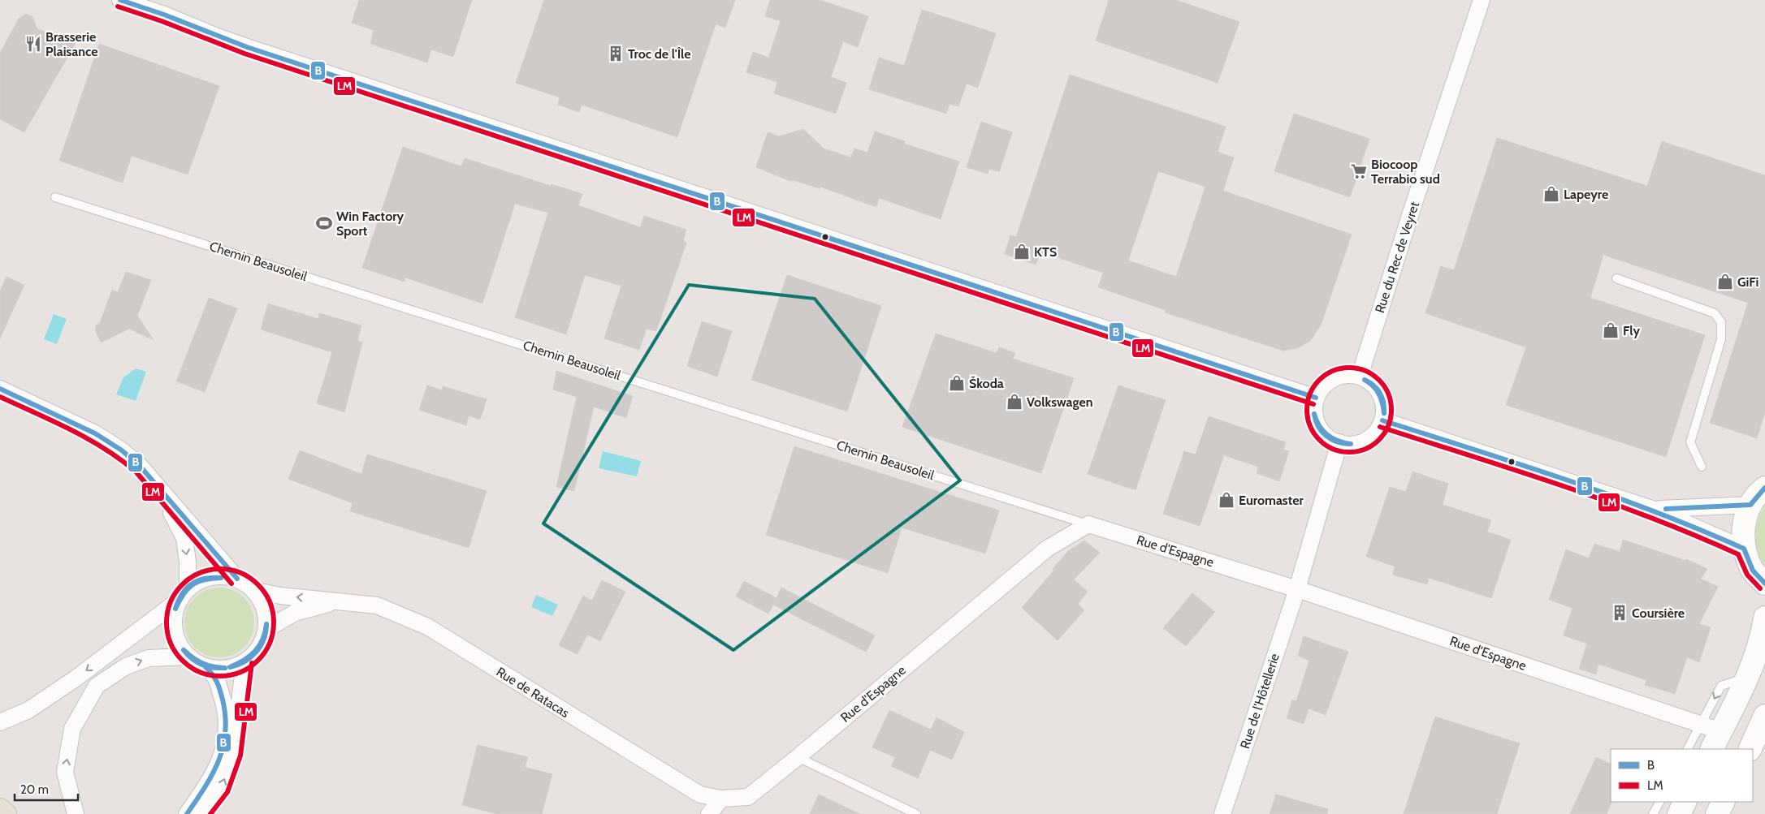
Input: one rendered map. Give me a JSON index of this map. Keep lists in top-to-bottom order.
{
  "streets": {
    "street": [
      "Rue du Rec de Veyret",
      "Rue d'Espagne",
      "Rue de Ratacas",
      "Rue de l'Hôtellerie"
    ],
    "lane": ["Chemin Beausoleil"]
  },
  "crossings": [
    ["Chemin Beausoleil", "Rue d'Espagne"],
    ["Rue d'Espagne", "Rue de Ratacas"],
    ["Rue d'Espagne", "Rue de l'Hôtellerie"]
  ],
  "places": {
    "restaurant": ["Brasserie Plaisance"],
    "building": ["Troc de l'Île", "Coursière"],
    "supermarket": ["Biocoop Terrabio sud"],
    "shop": [
      "Lapeyre",
      "KTS",
      "GiFi",
      "Fly",
      "Škoda",
      "Volkswagen",
      "Euromaster"
    ],
    "sports": ["Win Factory Sport"]
  },
  "lines": ["transit line B", "transit line LM"],
  "legend": ["B", "LM"],
  "scale_bar": "20 m"
}
